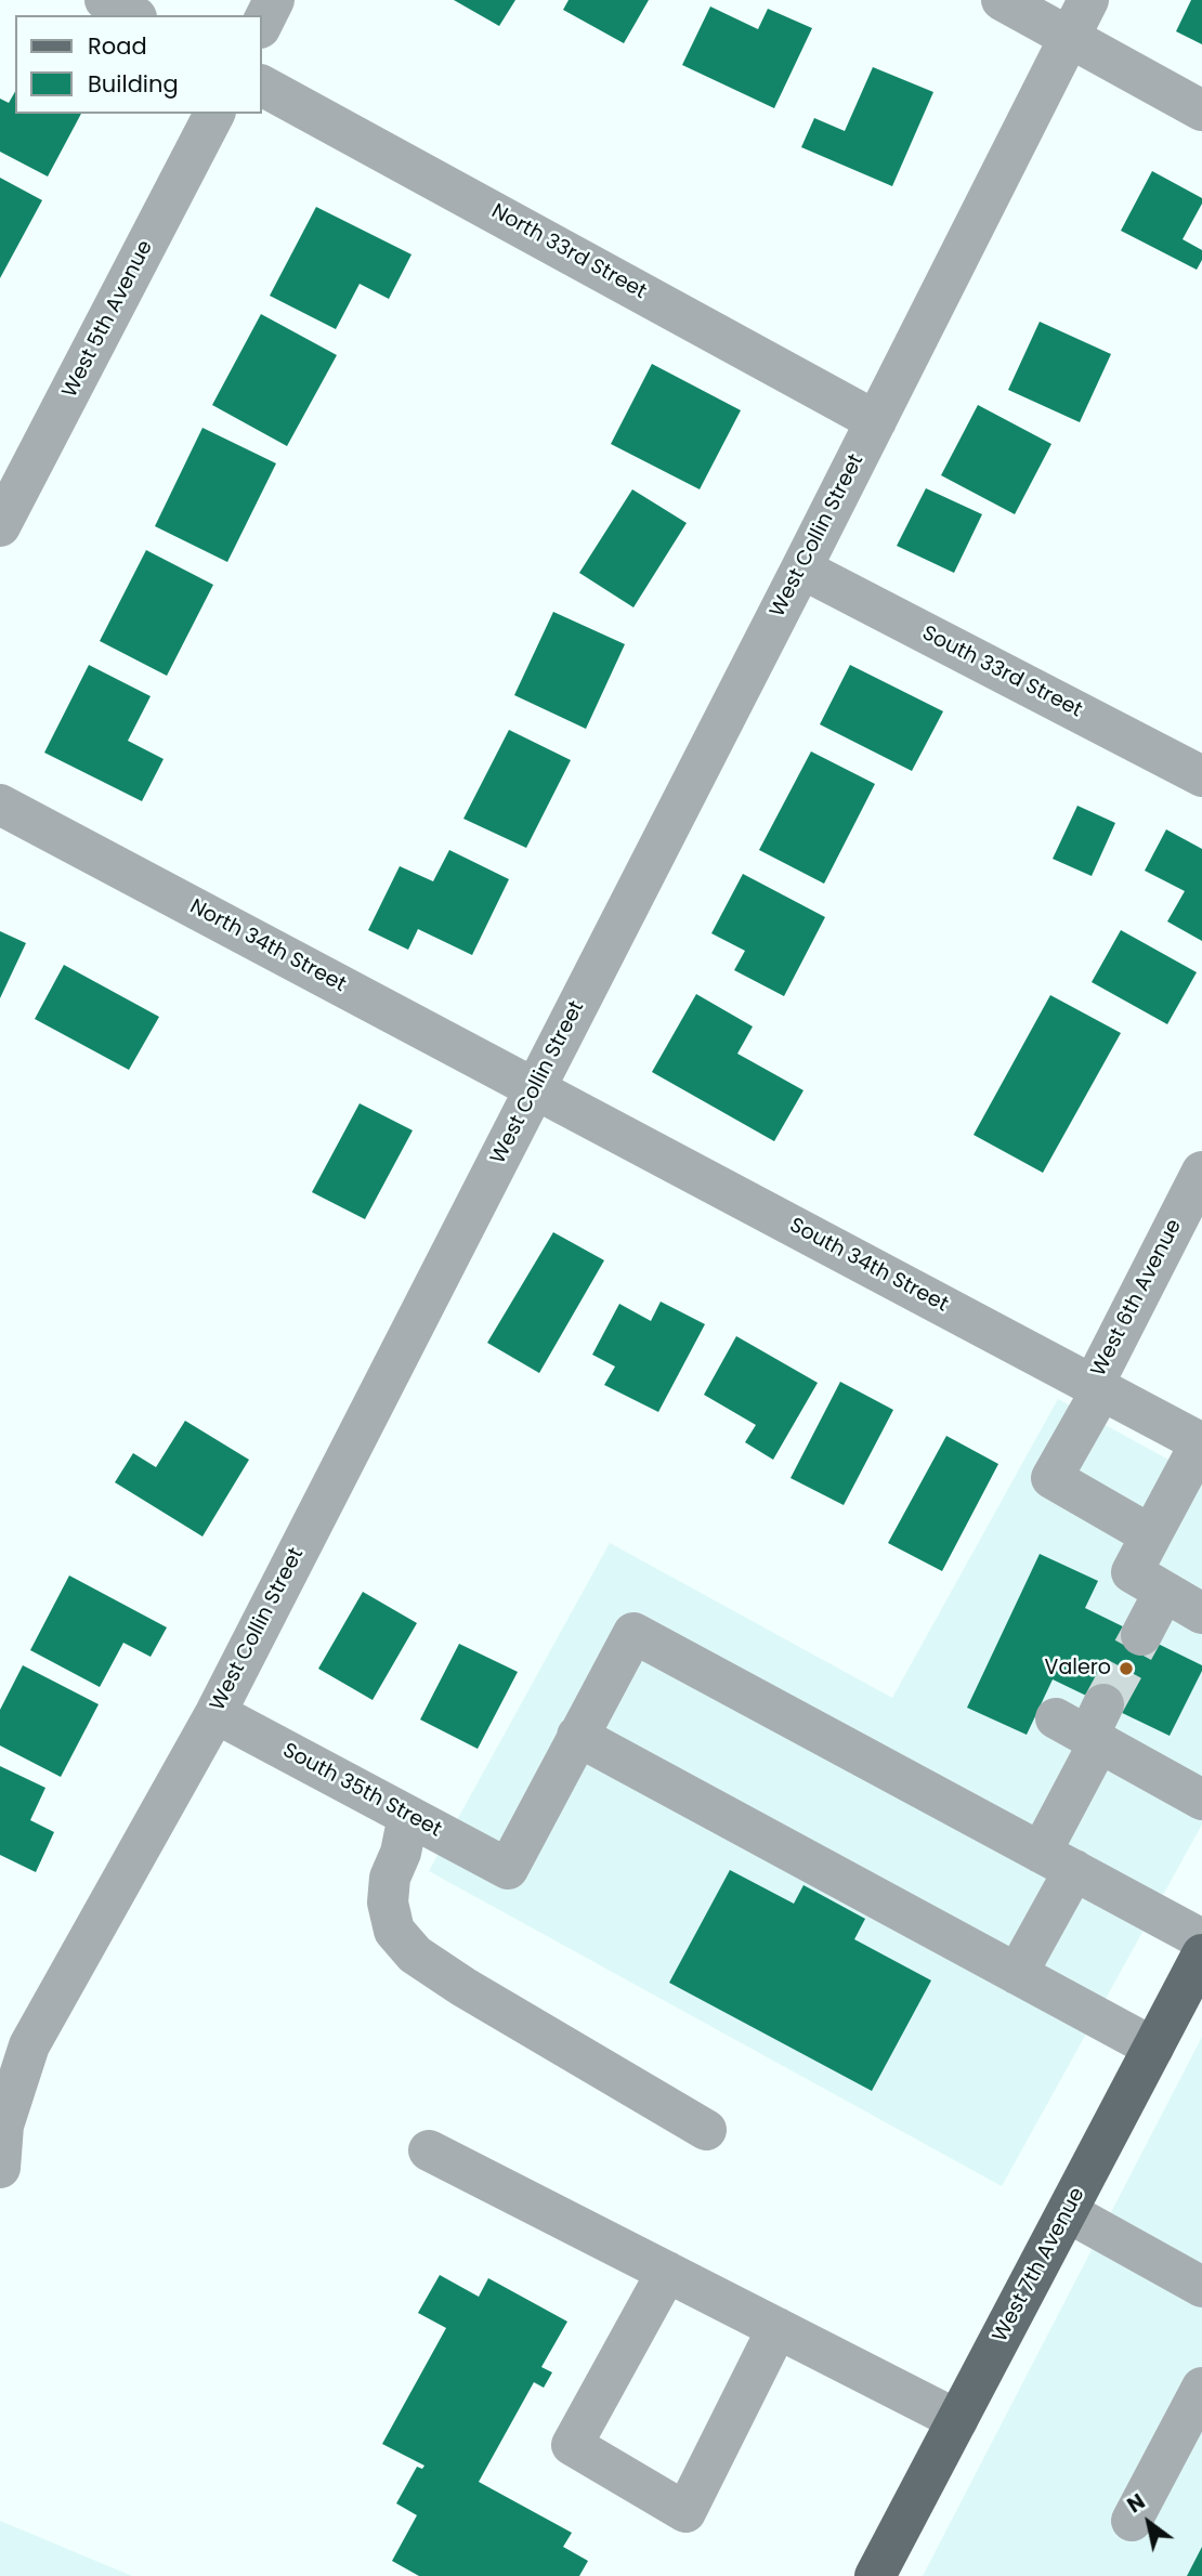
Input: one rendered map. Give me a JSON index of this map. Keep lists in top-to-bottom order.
{
  "streets": {
    "main road": ["West 7th Avenue"],
    "street": [
      "North 33rd Street",
      "West 5th Avenue",
      "West Collin Street",
      "South 33rd Street",
      "North 34th Street",
      "South 34th Street",
      "West 6th Avenue",
      "South 35th Street"
    ]
  },
  "crossings": [
    ["North 33rd Street", "West Collin Street"],
    ["West Collin Street", "South 33rd Street"],
    ["West Collin Street", "North 34th Street"],
    ["West Collin Street", "South 34th Street"],
    ["West Collin Street", "South 35th Street"],
    ["North 34th Street", "South 34th Street"],
    ["South 34th Street", "West 6th Avenue"]
  ],
  "places": ["Valero"],
  "legend": ["Road", "Building"],
  "north": "top left"
}
